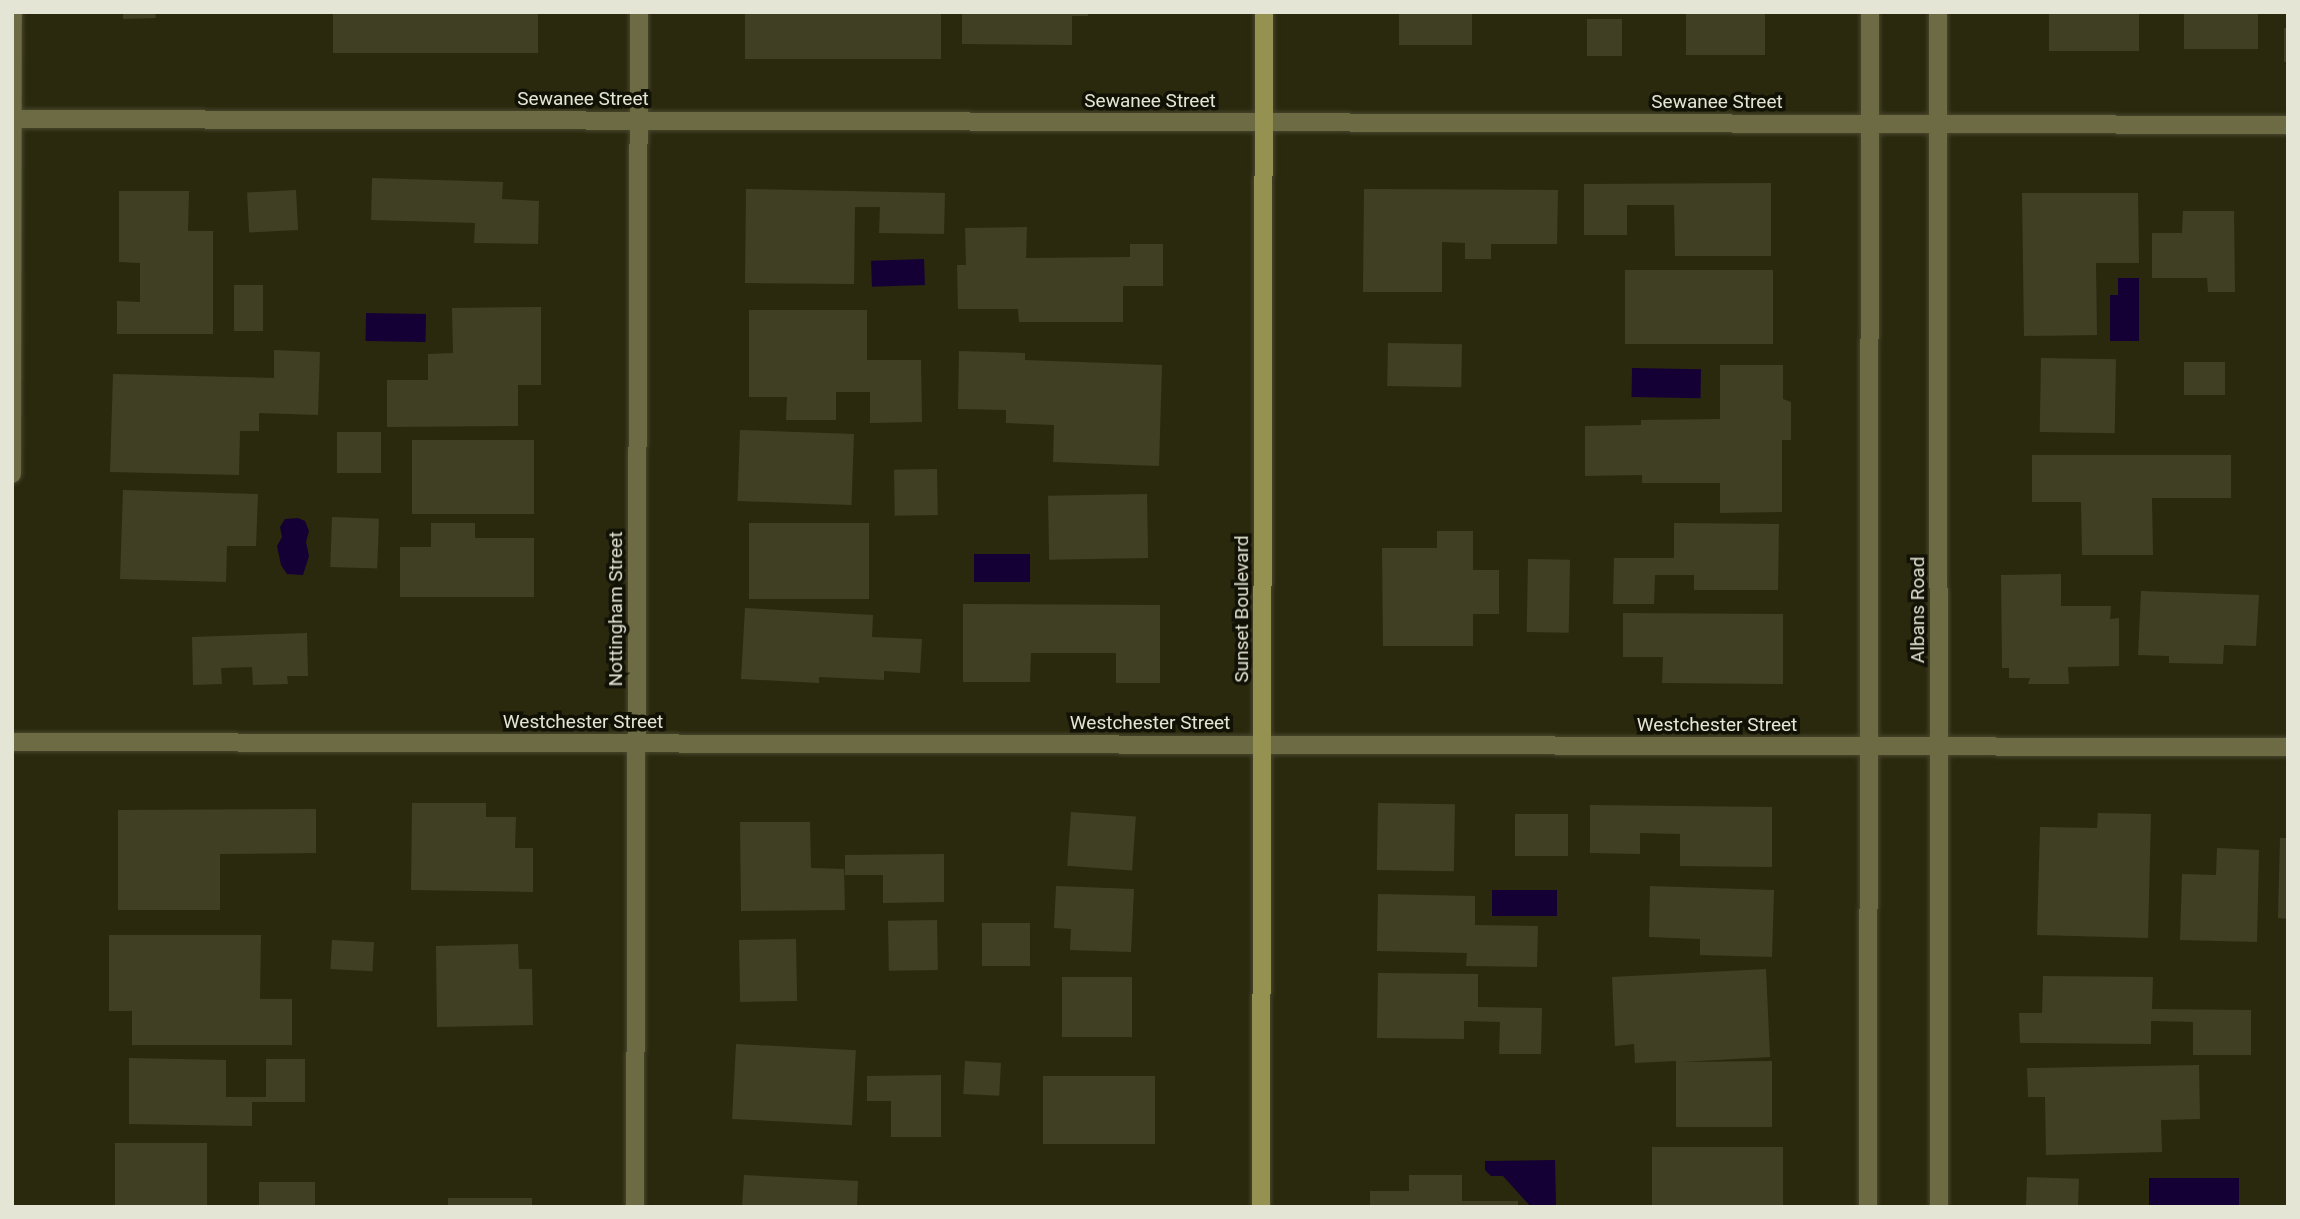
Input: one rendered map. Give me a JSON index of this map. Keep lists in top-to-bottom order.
{
  "streets": {
    "street": [
      "Sewanee Street",
      "Nottingham Street",
      "Sunset Boulevard",
      "Albans Road",
      "Westchester Street"
    ]
  },
  "crossings": [
    ["Sewanee Street", "Nottingham Street"],
    ["Sewanee Street", "Sunset Boulevard"],
    ["Sewanee Street", "Albans Road"],
    ["Nottingham Street", "Westchester Street"],
    ["Sunset Boulevard", "Westchester Street"],
    ["Albans Road", "Westchester Street"]
  ]
}
